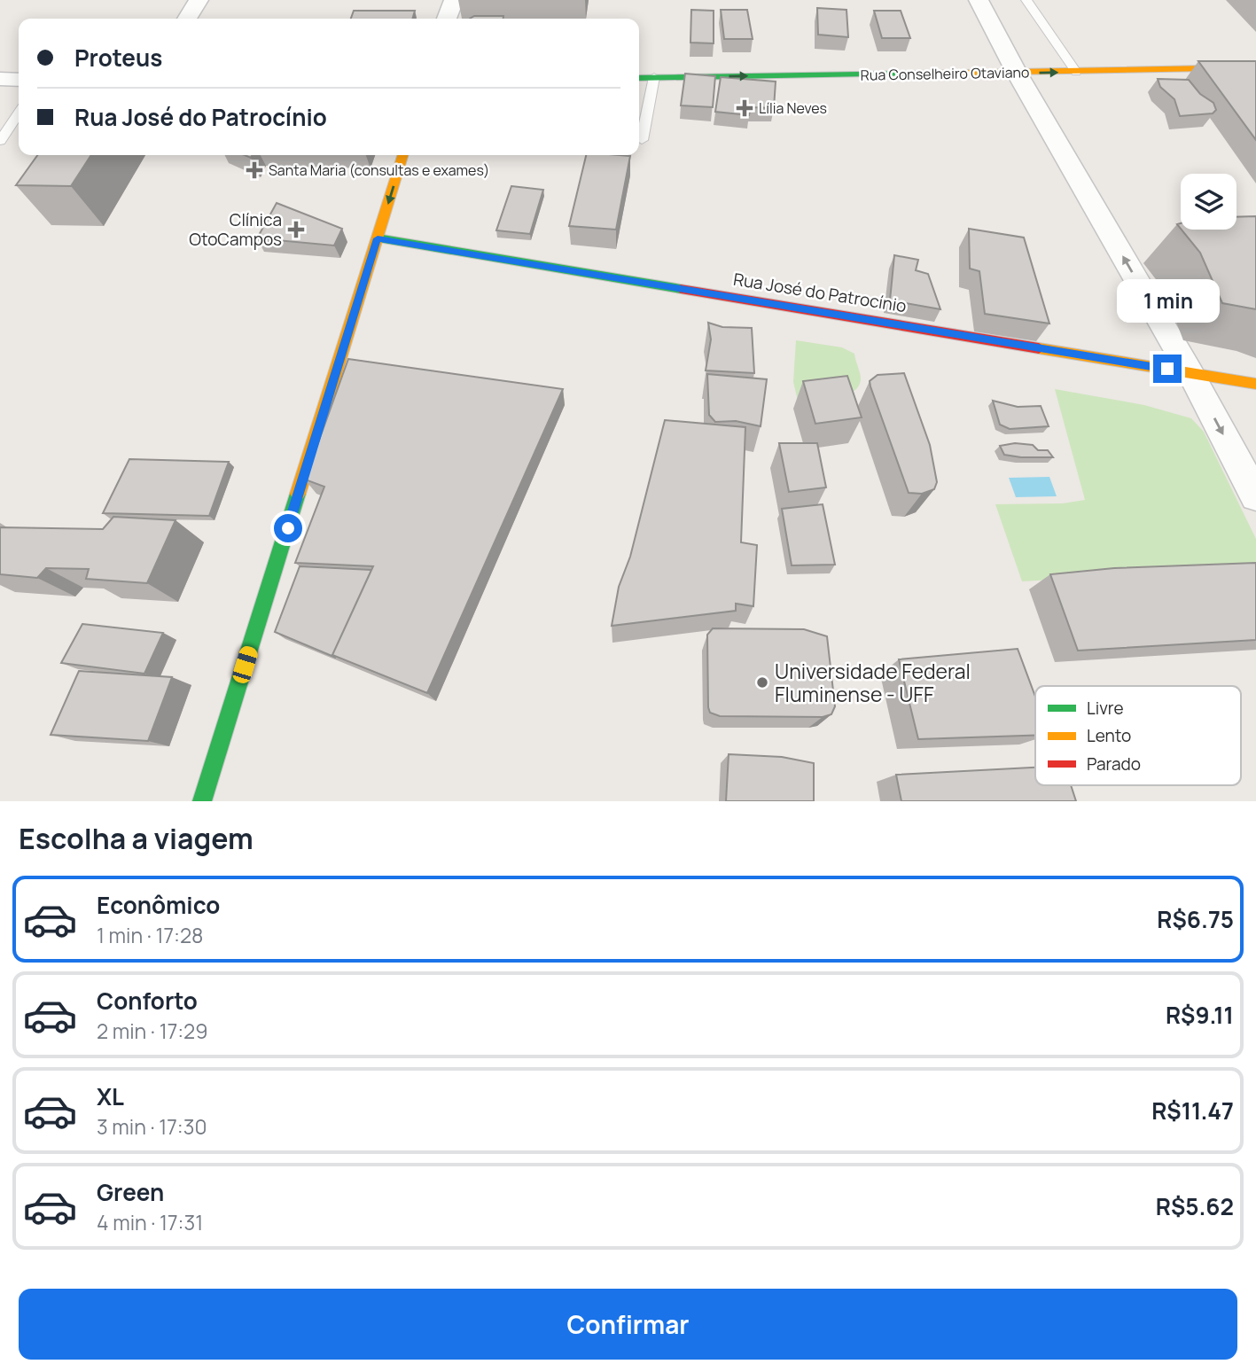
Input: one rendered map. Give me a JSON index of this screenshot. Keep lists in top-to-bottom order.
{
  "streets": {
    "street": ["Rua Conselheiro Otaviano", "Rua José do Patrocínio"]
  },
  "one_way": ["Rua Conselheiro Otaviano"],
  "places": {
    "health": ["Lília Neves", "Santa Maria (consultas e exames)", "Clínica OtoCampos"],
    "other": ["Universidade Federal Fluminense - UFF"]
  },
  "legend": ["Livre", "Lento", "Parado"],
  "page": {
    "banner": ["Proteus", "Rua José do Patrocínio"],
    "bubble": "1 min",
    "heading": "Escolha a viagem",
    "list": [
      {
        "name": "Econômico",
        "note": "1 min · 17:28",
        "value": "R$6.75"
      },
      {
        "name": "Conforto",
        "note": "2 min · 17:29",
        "value": "R$9.11"
      },
      {
        "name": "XL",
        "note": "3 min · 17:30",
        "value": "R$11.47"
      },
      {
        "name": "Green",
        "note": "4 min · 17:31",
        "value": "R$5.62"
      }
    ],
    "buttons": "Confirmar"
  }
}
